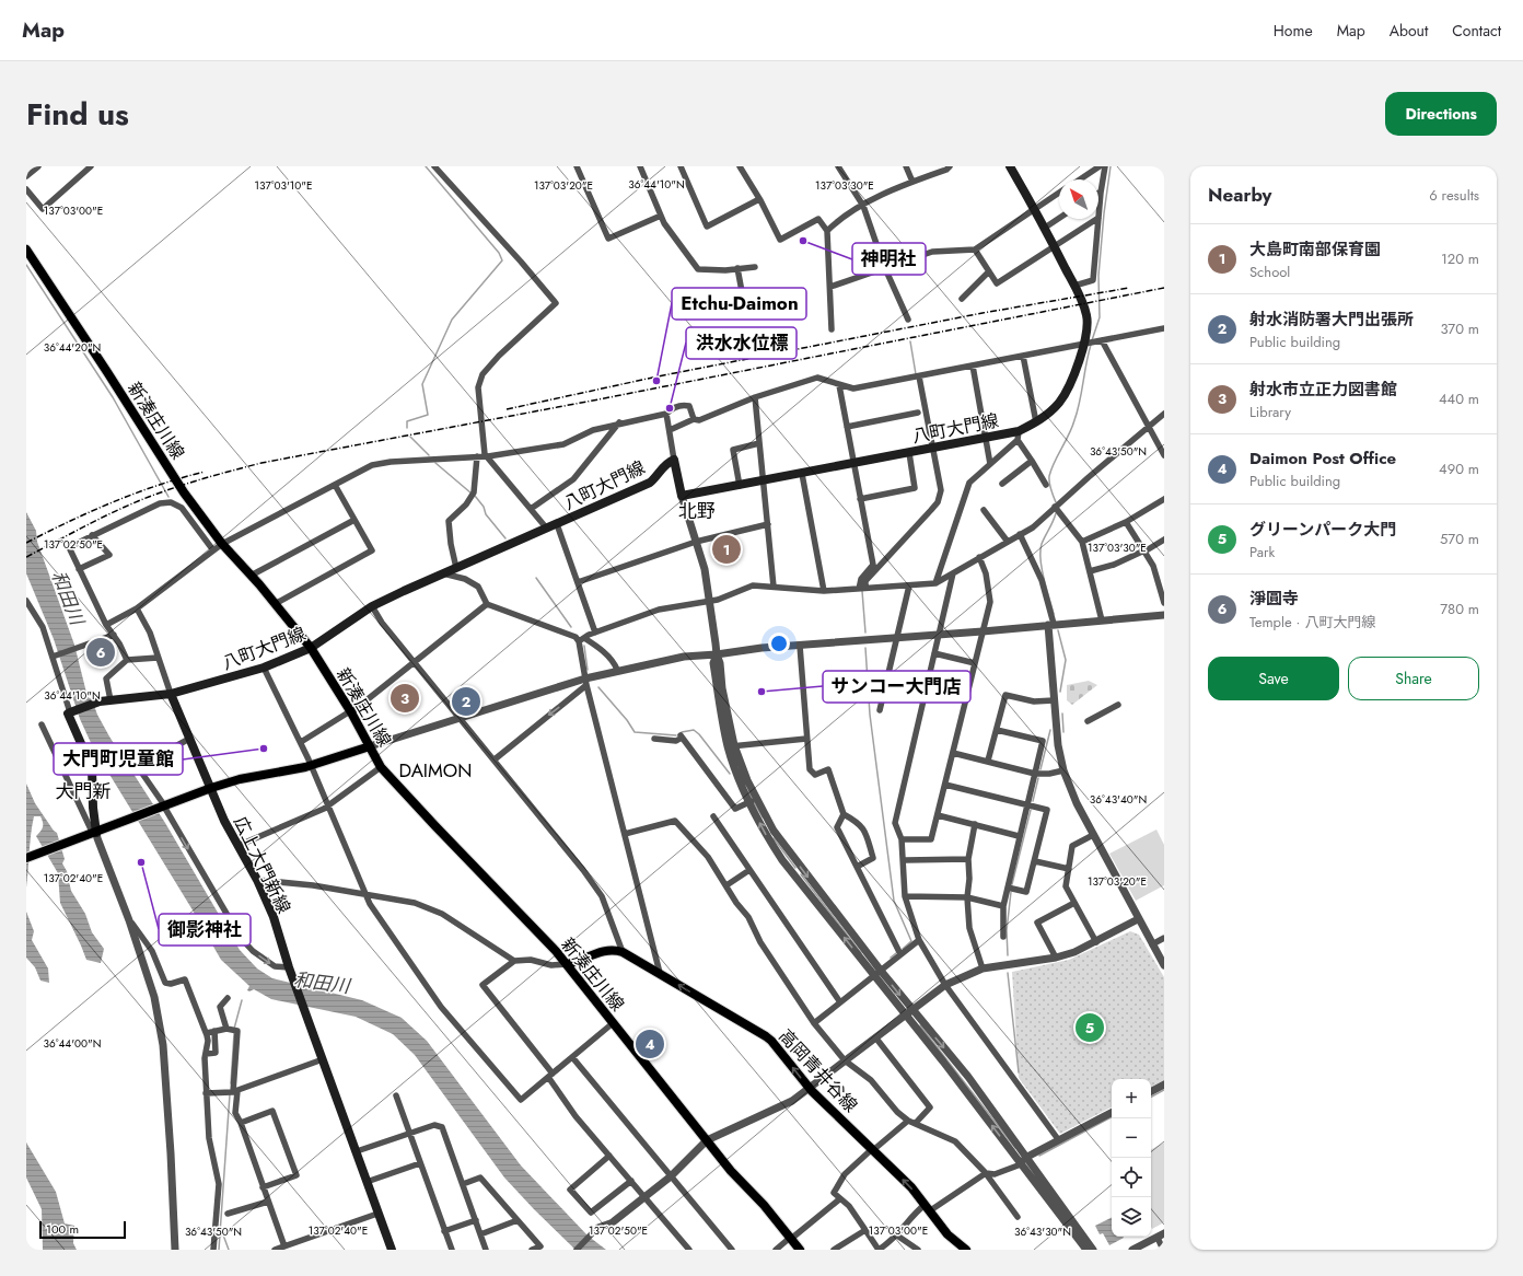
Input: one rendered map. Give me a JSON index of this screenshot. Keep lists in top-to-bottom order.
{
  "streets": {
    "main road": [
      "新湊庄川線",
      "八町大門線",
      "広上大門新線",
      "高岡青井谷線"
    ]
  },
  "crossings": [
    ["新湊庄川線", "八町大門線"],
    ["新湊庄川線", "高岡青井谷線"],
    ["八町大門線", "広上大門新線"]
  ],
  "one_way": ["高岡青井谷線"],
  "districts": ["北野", "DAIMON", "大門新"],
  "water": ["和田川"],
  "places": [
    "神明社",
    "Etchu-Daimon",
    "洪水水位標",
    "サンコー大門店",
    "大門町児童館",
    "御影神社"
  ],
  "scale_bar": "100 m",
  "north": "top left",
  "page": {
    "header": "Map",
    "nav": [
      "Home",
      "Map",
      "About",
      "Contact"
    ],
    "title": "Find us",
    "buttons": [
      "Directions",
      ["Save", "Share"]
    ],
    "heading": ["Nearby", "6 results"],
    "list": [
      {
        "mark": "1",
        "name": "大島町南部保育園",
        "note": "School",
        "value": "120 m"
      },
      {
        "mark": "2",
        "name": "射水消防署大門出張所",
        "note": "Public building",
        "value": "370 m"
      },
      {
        "mark": "3",
        "name": "射水市立正力図書館",
        "note": "Library",
        "value": "440 m"
      },
      {
        "mark": "4",
        "name": "Daimon Post Office",
        "note": "Public building",
        "value": "490 m"
      },
      {
        "mark": "5",
        "name": "グリーンパーク大門",
        "note": "Park",
        "value": "570 m"
      },
      {
        "mark": "6",
        "name": "淨圓寺",
        "note": "Temple · 八町大門線",
        "value": "780 m"
      }
    ],
    "pins": [
      "1",
      "6",
      "3",
      "2",
      "5",
      "4"
    ],
    "map_buttons": ["+", "−"],
    "scale": "100 m"
  },
  "coordinates": [
    "36°44'10\"N",
    "137°03'10\"E",
    "137°03'20\"E",
    "137°03'30\"E",
    "137°03'00\"E",
    "36°44'20\"N",
    "36°43'50\"N",
    "137°02'50\"E",
    "36°43'40\"N",
    "137°02'40\"E",
    "36°44'00\"N",
    "36°43'30\"N"
  ]
}
